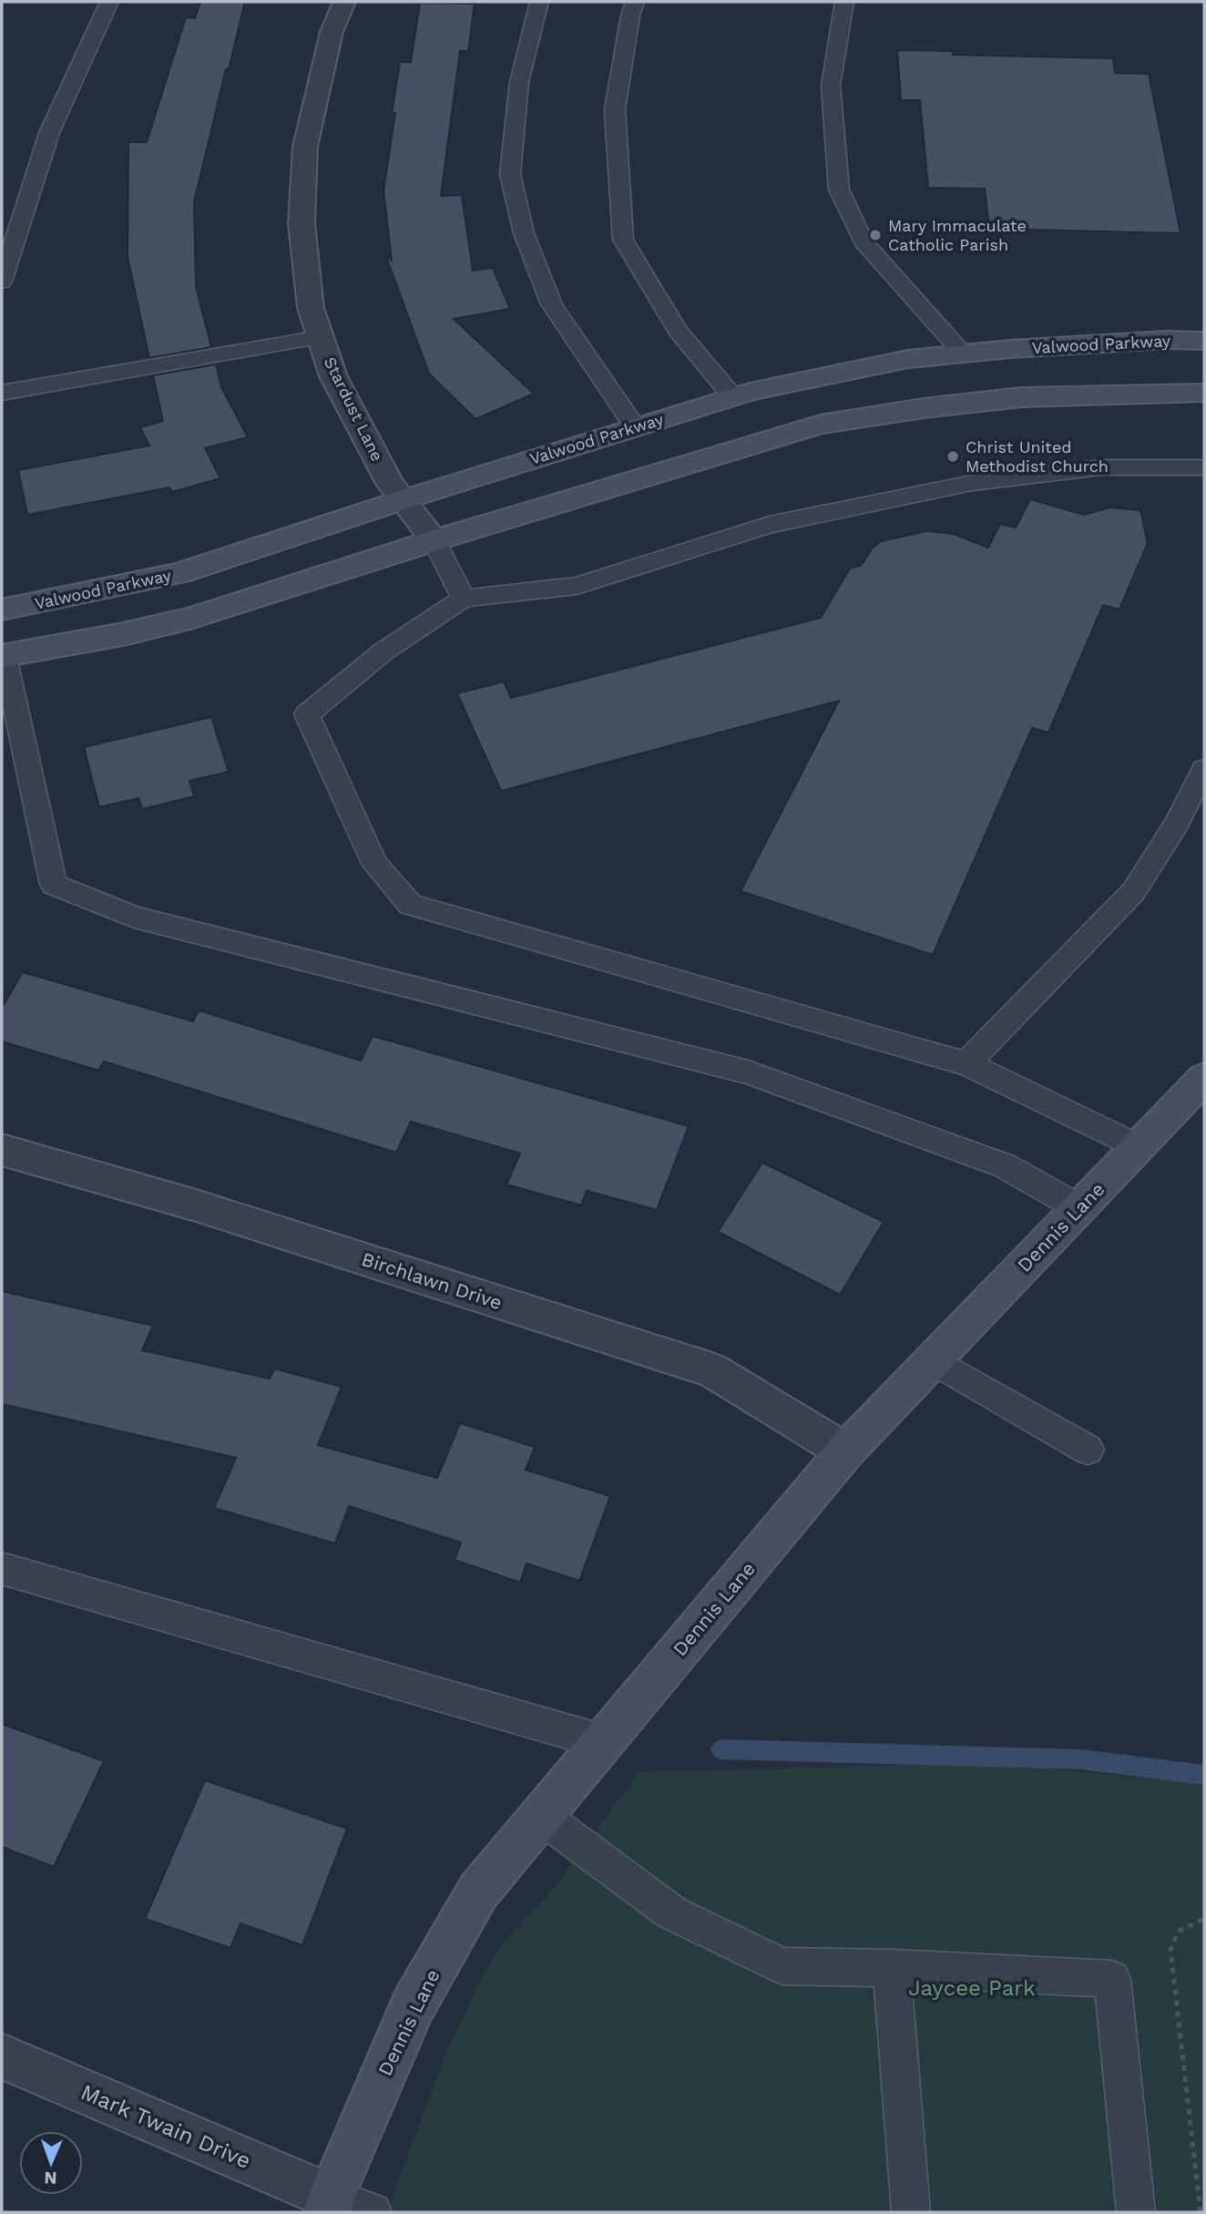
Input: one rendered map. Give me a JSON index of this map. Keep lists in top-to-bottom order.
{
  "streets": {
    "main road": ["Valwood Parkway", "Dennis Lane"],
    "street": ["Stardust Lane", "Birchlawn Drive", "Mark Twain Drive"]
  },
  "crossings": [
    ["Valwood Parkway", "Stardust Lane"],
    ["Dennis Lane", "Birchlawn Drive"],
    ["Dennis Lane", "Mark Twain Drive"]
  ],
  "parks": ["Jaycee Park"],
  "places": ["Mary Immaculate Catholic Parish", "Christ United Methodist Church"],
  "north": "bottom"
}
